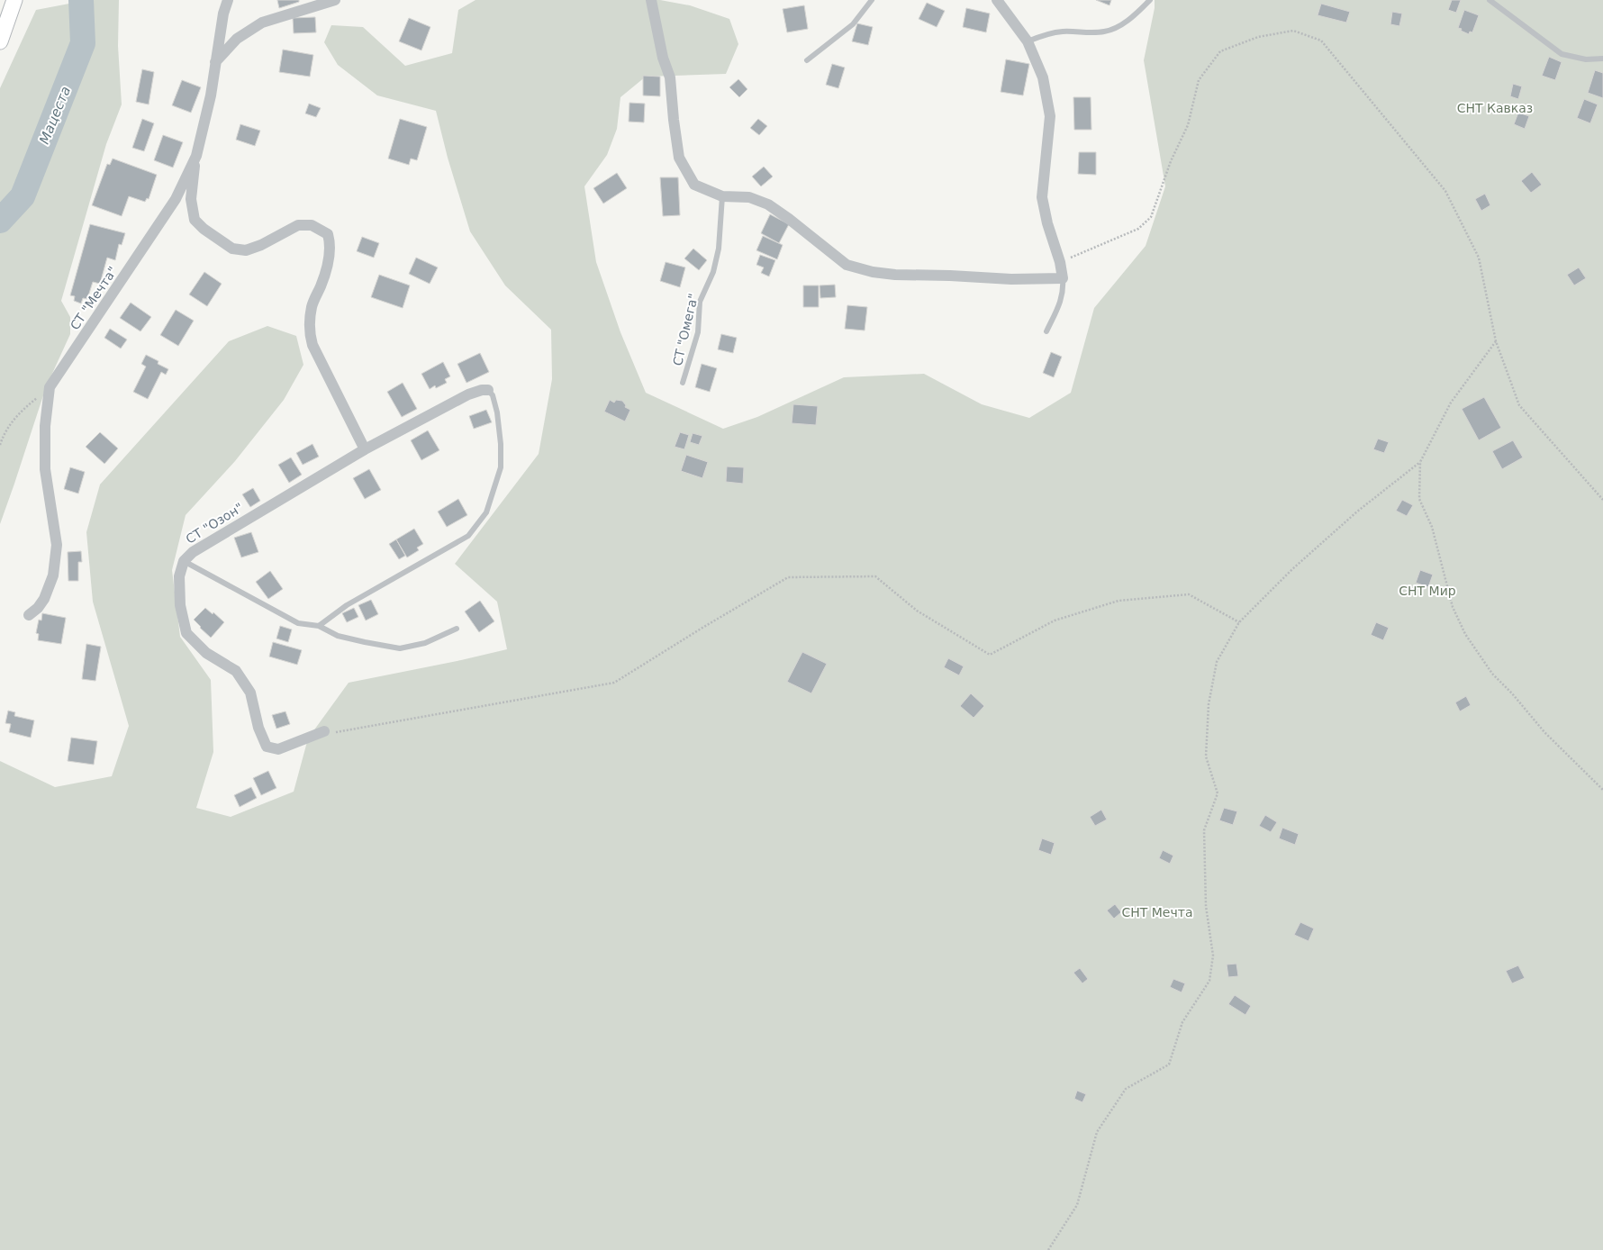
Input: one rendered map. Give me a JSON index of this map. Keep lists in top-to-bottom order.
{
  "streets": {
    "street": ["СТ \"Мечта\"", "СТ \"Озон\""],
    "lane": ["СТ \"Омега\""]
  },
  "water": ["Мацеста"],
  "parks": ["СНТ Кавказ", "СНТ Мир", "СНТ Мечта"]
}
